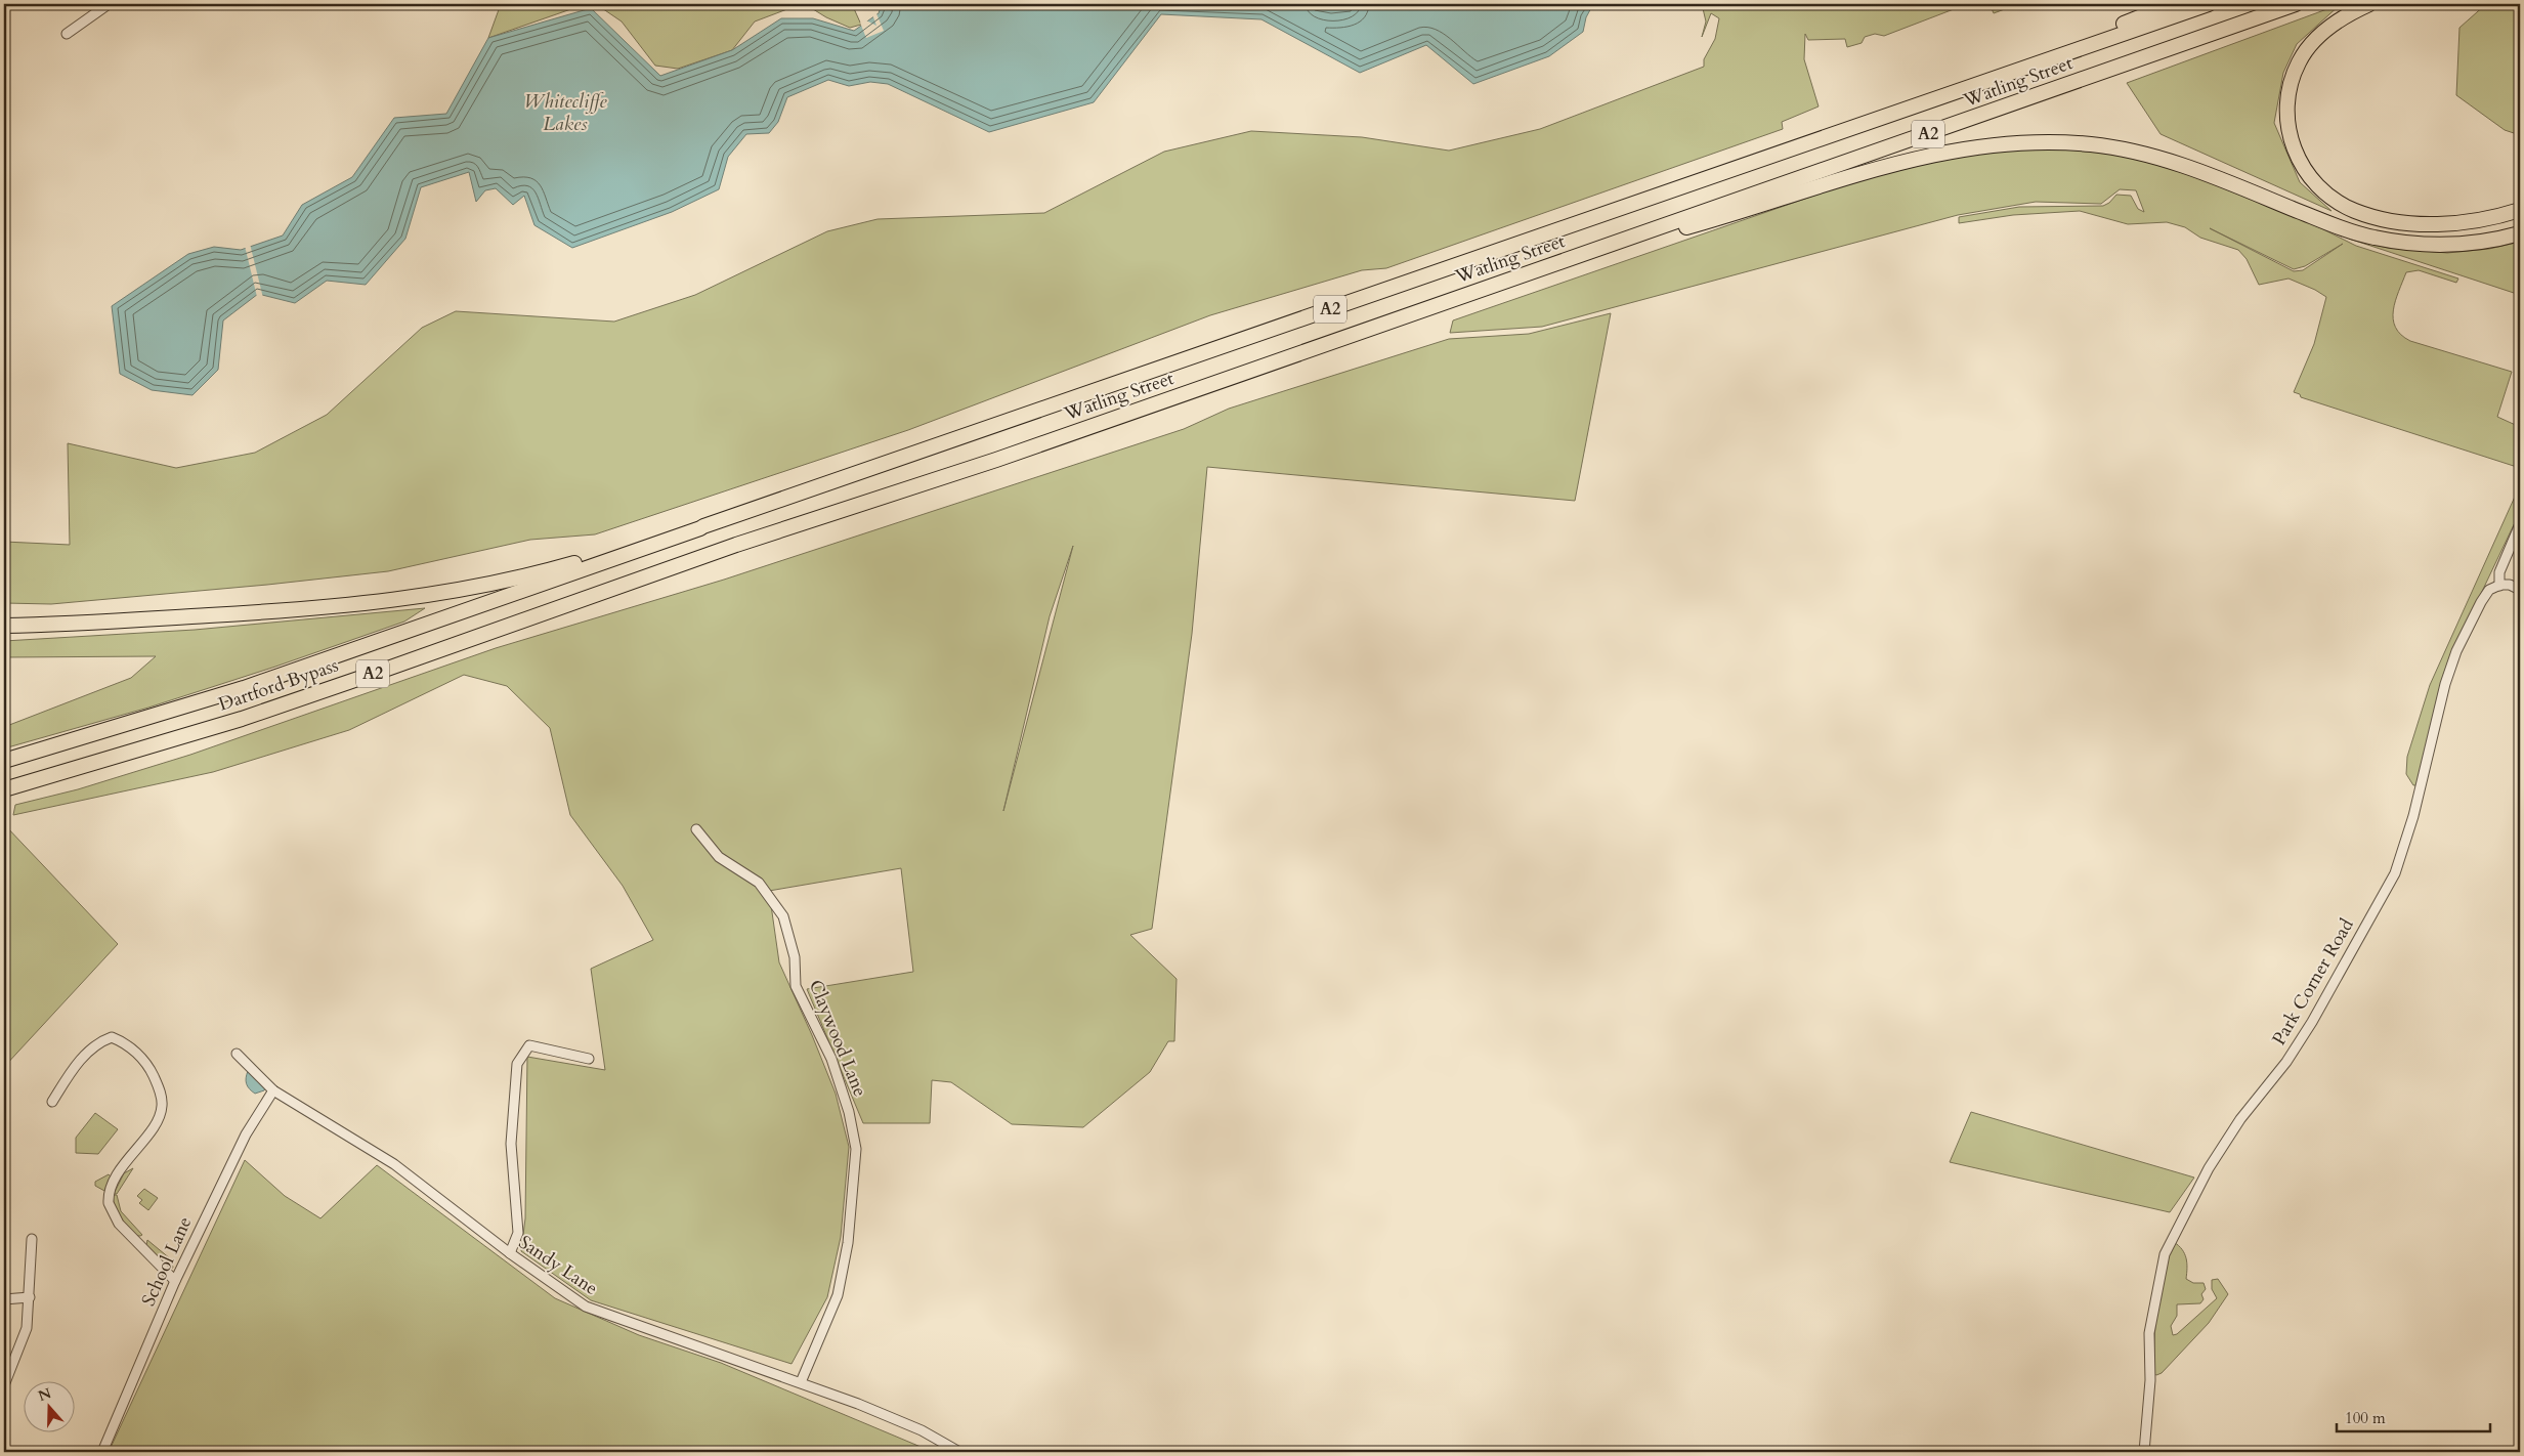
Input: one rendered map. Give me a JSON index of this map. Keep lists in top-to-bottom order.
{
  "streets": {
    "highway": ["Watling Street", "A2", "Dartford Bypass"],
    "street": [
      "Park Corner Road",
      "Claywood Lane",
      "School Lane",
      "Sandy Lane"
    ]
  },
  "crossings": [
    ["Watling Street", "A2"],
    ["Watling Street", "Dartford Bypass"],
    ["A2", "Dartford Bypass"],
    ["Claywood Lane", "Sandy Lane"],
    ["School Lane", "Sandy Lane"]
  ],
  "water": ["Whitecliffe Lakes"],
  "scale_bar": "100 m",
  "north": "top"
}
